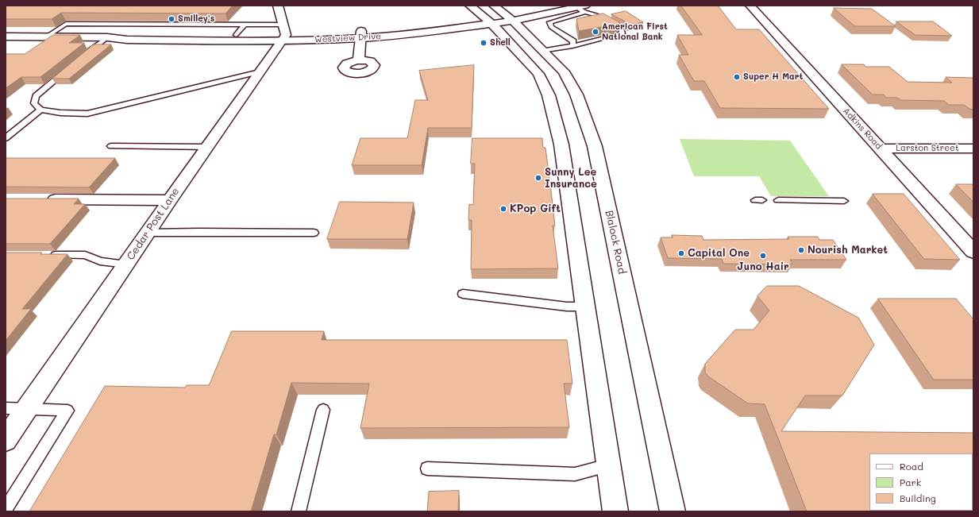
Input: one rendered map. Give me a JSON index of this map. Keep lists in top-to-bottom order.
{
  "streets": {
    "main road": [
      "Westview Drive",
      "Adkins Road",
      "Larston Street",
      "Cedar Post Lane",
      "Blalock Road"
    ]
  },
  "crossings": [
    ["Westview Drive", "Cedar Post Lane"],
    ["Westview Drive", "Blalock Road"],
    ["Adkins Road", "Larston Street"]
  ],
  "places": [
    "Smilley's",
    "American First National Bank",
    "Shell",
    "Super H Mart",
    "Sunny Lee Insurance",
    "KPop Gift",
    "Nourish Market",
    "Capital One",
    "Juno Hair"
  ],
  "legend": ["Road", "Park", "Building"]
}
